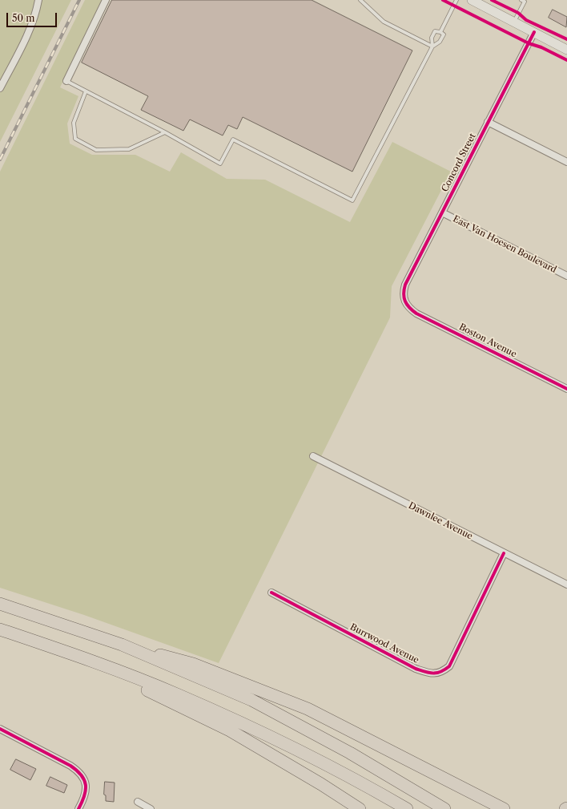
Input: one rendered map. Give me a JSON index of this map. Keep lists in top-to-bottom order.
{
  "streets": {
    "street": [
      "Concord Street",
      "East Van Hoesen Boulevard",
      "Boston Avenue",
      "Dawnlee Avenue",
      "Burrwood Avenue"
    ]
  },
  "crossings": [
    ["Concord Street", "East Van Hoesen Boulevard"],
    ["Concord Street", "Boston Avenue"],
    ["Dawnlee Avenue", "Burrwood Avenue"]
  ],
  "scale_bar": "50 m"
}
